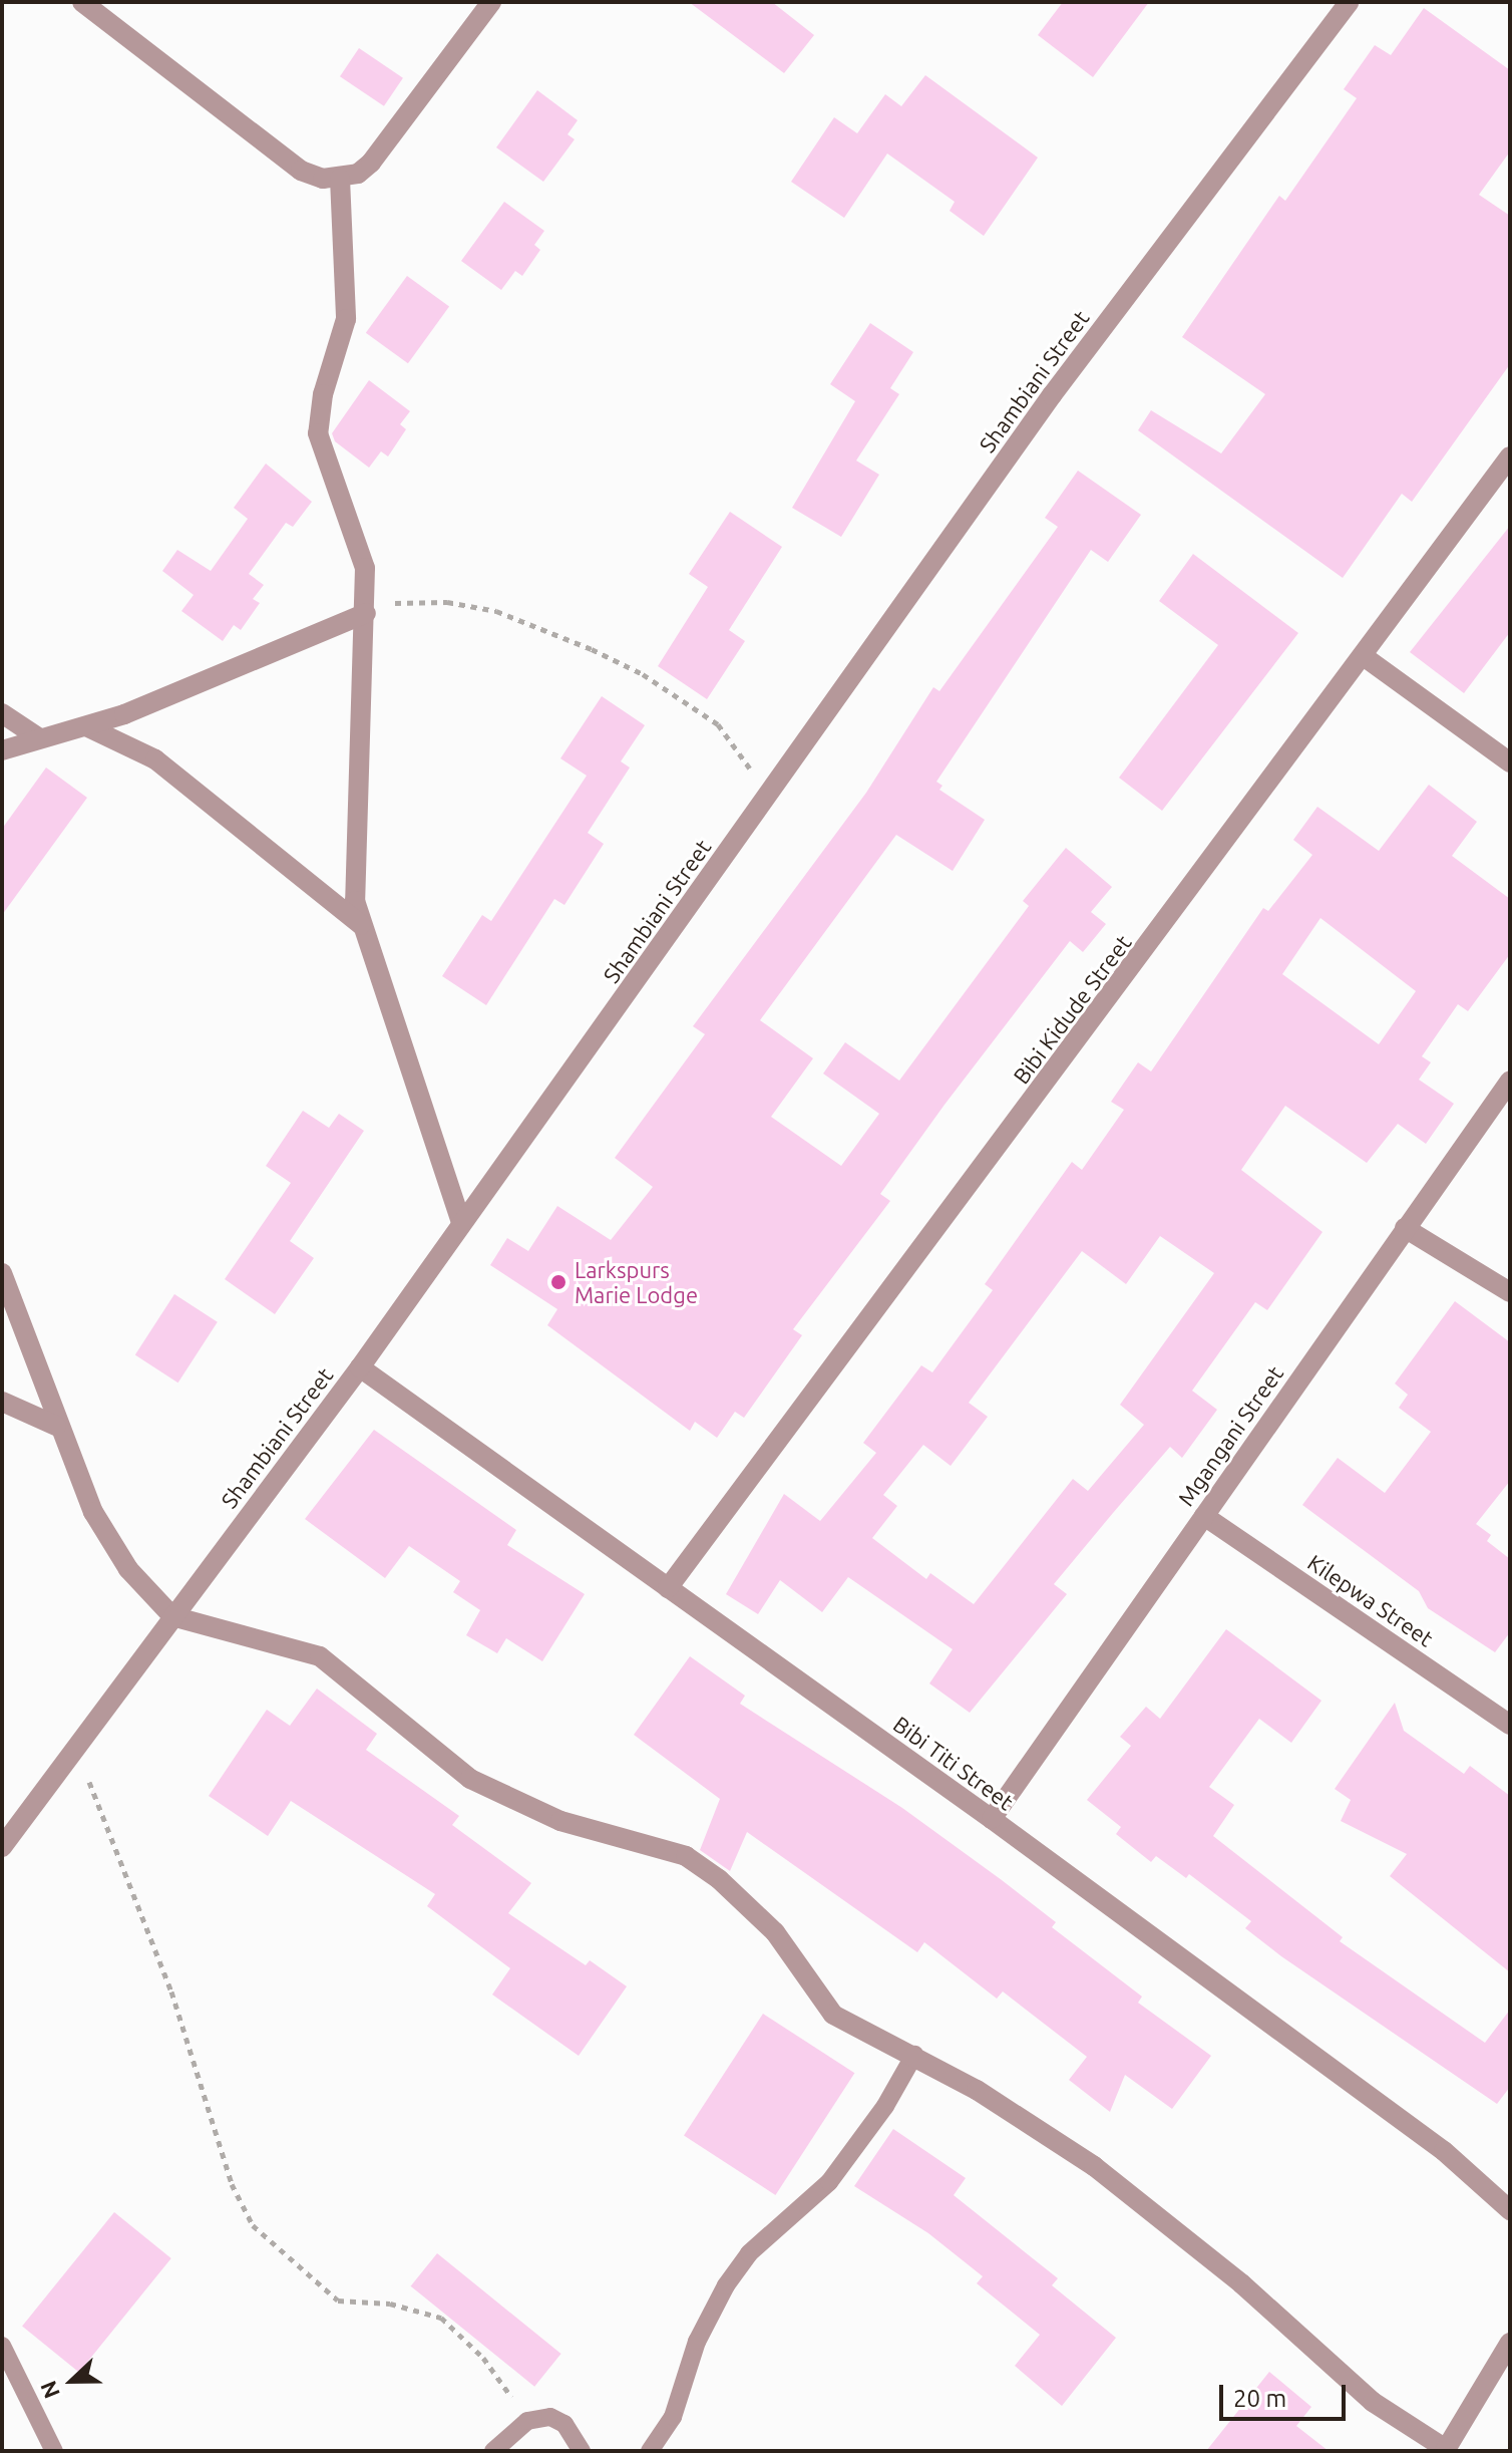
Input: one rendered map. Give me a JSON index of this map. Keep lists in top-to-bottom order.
{
  "streets": {
    "street": [
      "Shambiani Street",
      "Bibi Kidude Street",
      "Mgangani Street",
      "Kilepwa Street",
      "Bibi Titi Street"
    ]
  },
  "crossings": [
    ["Shambiani Street", "Bibi Titi Street"],
    ["Bibi Kidude Street", "Bibi Titi Street"],
    ["Mgangani Street", "Kilepwa Street"],
    ["Mgangani Street", "Bibi Titi Street"]
  ],
  "places": ["Larkspurs Marie Lodge"],
  "scale_bar": "20 m",
  "north": "left"
}
